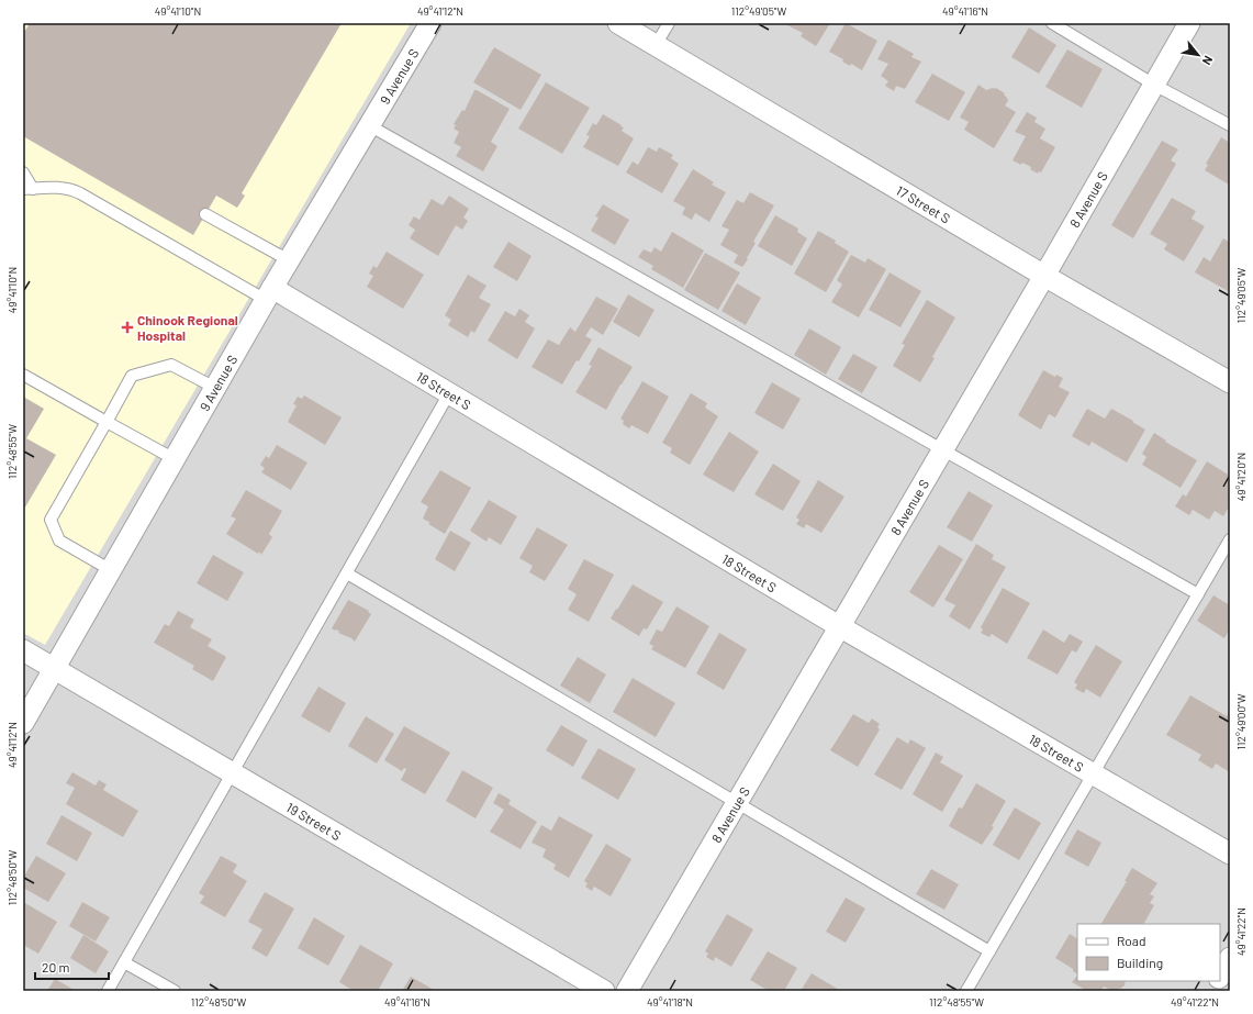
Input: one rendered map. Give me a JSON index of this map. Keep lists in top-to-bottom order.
{
  "streets": {
    "street": [
      "9 Avenue S",
      "8 Avenue S",
      "17 Street S",
      "18 Street S",
      "19 Street S"
    ]
  },
  "crossings": [
    ["9 Avenue S", "18 Street S"],
    ["9 Avenue S", "19 Street S"],
    ["8 Avenue S", "17 Street S"],
    ["8 Avenue S", "18 Street S"]
  ],
  "places": {
    "health": ["Chinook Regional Hospital"]
  },
  "legend": ["Road", "Building"],
  "scale_bar": "20 m",
  "north": "bottom right",
  "coordinates": [
    "49°41'10\"N",
    "49°41'12\"N",
    "112°49'05\"W",
    "49°41'16\"N",
    "112°48'55\"W",
    "49°41'20\"N",
    "112°49'00\"W",
    "112°48'50\"W",
    "49°41'22\"N",
    "49°41'18\"N"
  ]
}
